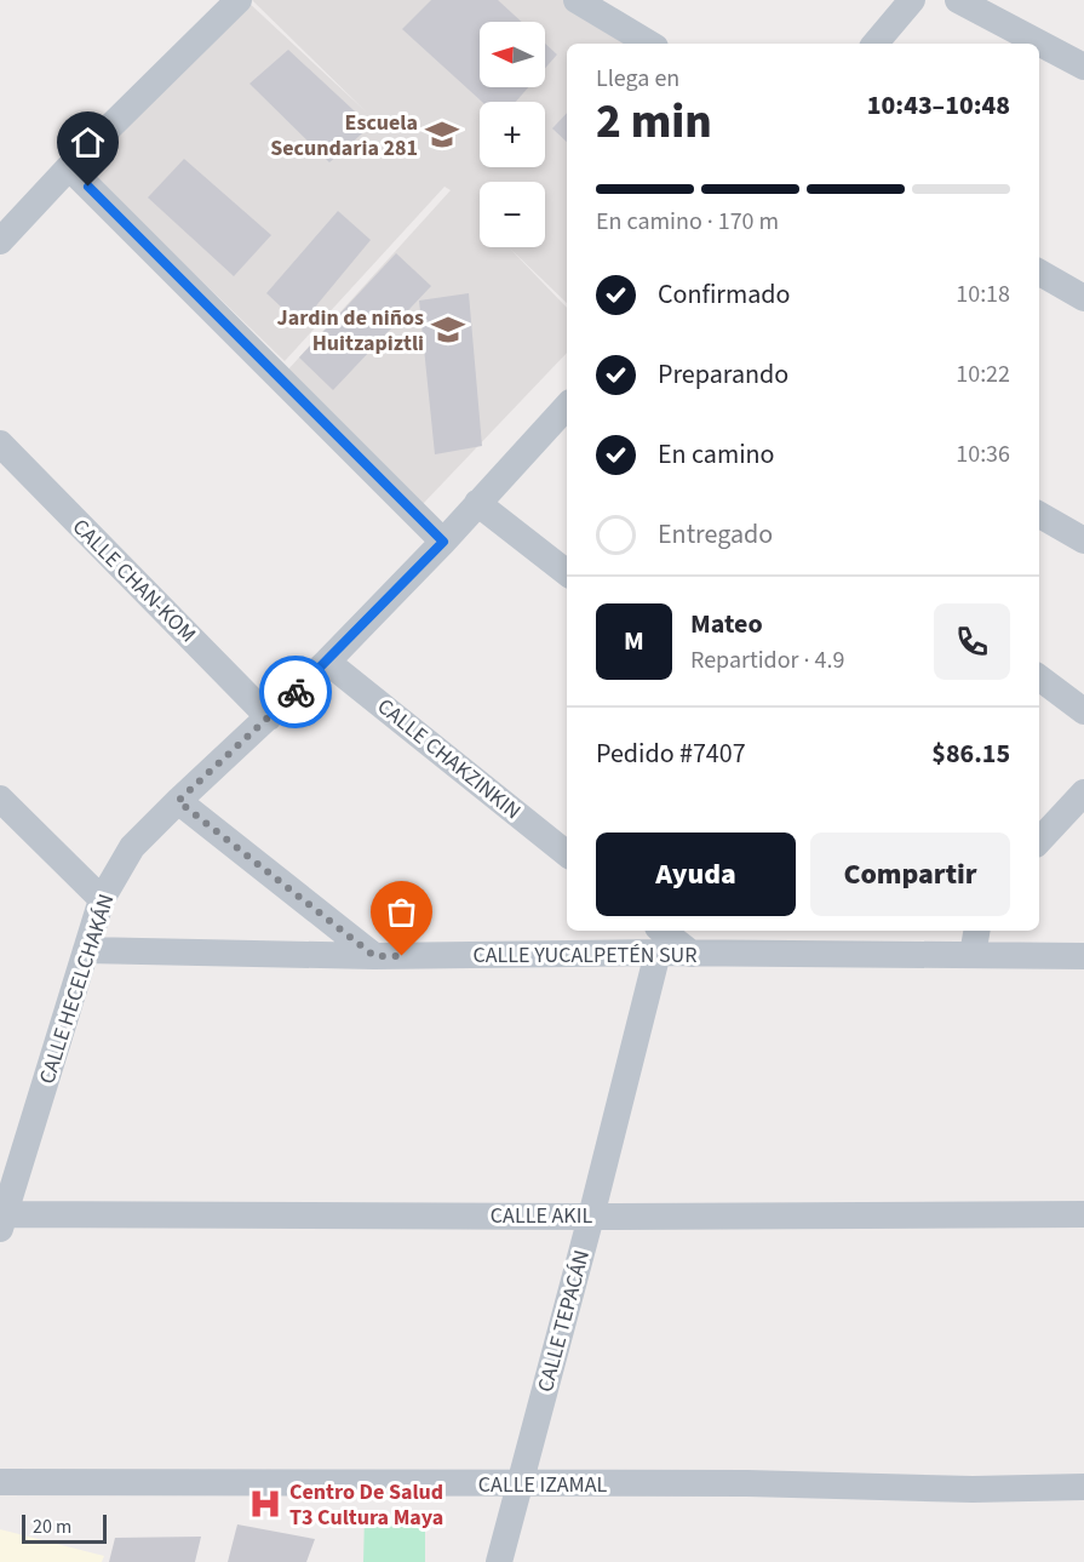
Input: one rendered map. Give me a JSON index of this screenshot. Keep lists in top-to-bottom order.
{
  "streets": {
    "street": [
      "CALLE CHAN-KOM",
      "CALLE CHAKZINKIN",
      "CALLE YUCALPETÉN SUR",
      "CALLE HECELCHAKÁN",
      "CALLE AKIL",
      "CALLE TEPACÁN",
      "CALLE IZAMAL"
    ]
  },
  "crossings": [
    ["CALLE CHAN-KOM", "CALLE HECELCHAKÁN"],
    ["CALLE CHAKZINKIN", "CALLE HECELCHAKÁN"],
    ["CALLE YUCALPETÉN SUR", "CALLE HECELCHAKÁN"],
    ["CALLE YUCALPETÉN SUR", "CALLE TEPACÁN"],
    ["CALLE HECELCHAKÁN", "CALLE AKIL"],
    ["CALLE AKIL", "CALLE TEPACÁN"],
    ["CALLE TEPACÁN", "CALLE IZAMAL"]
  ],
  "places": {
    "school or university": ["Escuela Secundaria 281", "Jardin de niños Huitzapiztli"],
    "hospital": ["Centro De Salud T3 Cultura Maya"]
  },
  "scale_bar": "20 m",
  "north": "left",
  "page": {
    "map_buttons": ["+", "−"],
    "heading": ["2 min", "Llega en", "10:43–10:48"],
    "panel": [
      "Mateo",
      "Repartidor · 4.9",
      "Pedido #7407",
      "$86.15"
    ],
    "bar": "En camino · 170 m",
    "list": [
      ["Confirmado", "10:18"],
      ["Preparando", "10:22"],
      ["En camino", "10:36"],
      "Entregado"
    ],
    "round": "M",
    "buttons": ["Ayuda", "Compartir"],
    "scale": "20 m"
  }
}
